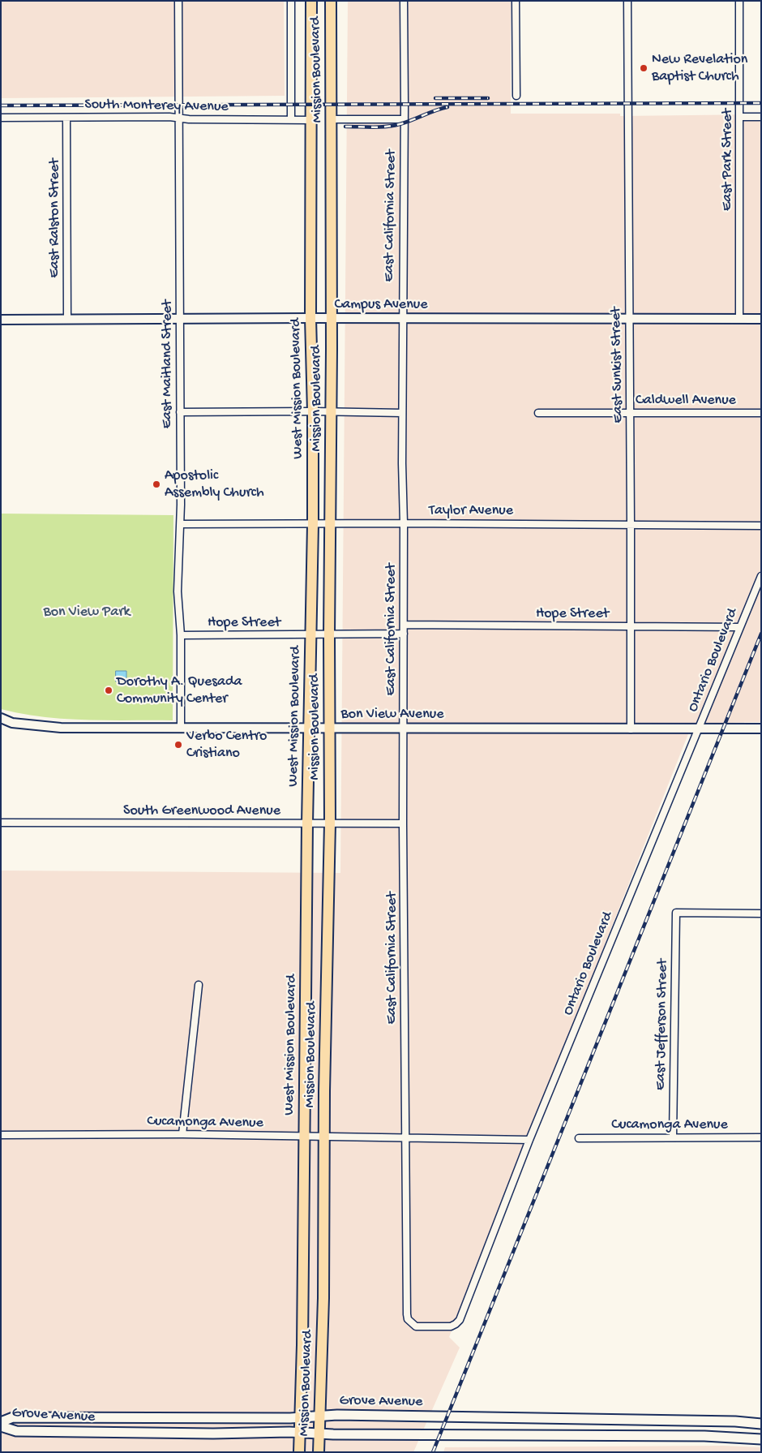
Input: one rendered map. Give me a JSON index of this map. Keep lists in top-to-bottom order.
{
  "streets": {
    "main road": ["Mission Boulevard", "West Mission Boulevard", "Grove Avenue"],
    "street": [
      "South Monterey Avenue",
      "East Park Street",
      "East California Street",
      "East Ralston Street",
      "Campus Avenue",
      "East Maitland Street",
      "East Sunkist Street",
      "Caldwell Avenue",
      "Taylor Avenue",
      "Hope Street",
      "Ontario Boulevard",
      "Bon View Avenue",
      "South Greenwood Avenue",
      "East Jefferson Street",
      "Cucamonga Avenue"
    ]
  },
  "crossings": [
    ["Mission Boulevard", "Campus Avenue"],
    ["Mission Boulevard", "West Mission Boulevard"],
    ["Mission Boulevard", "Taylor Avenue"],
    ["Mission Boulevard", "Hope Street"],
    ["Mission Boulevard", "Bon View Avenue"],
    ["Mission Boulevard", "South Greenwood Avenue"],
    ["Mission Boulevard", "Cucamonga Avenue"],
    ["Mission Boulevard", "Grove Avenue"],
    ["South Monterey Avenue", "East Ralston Street"],
    ["South Monterey Avenue", "East Maitland Street"],
    ["South Monterey Avenue", "West Mission Boulevard"],
    ["East Park Street", "Campus Avenue"],
    ["East California Street", "Campus Avenue"],
    ["East California Street", "Taylor Avenue"],
    ["East California Street", "Hope Street"],
    ["East California Street", "Ontario Boulevard"],
    ["East California Street", "Bon View Avenue"],
    ["East California Street", "South Greenwood Avenue"],
    ["East California Street", "Cucamonga Avenue"],
    ["East Ralston Street", "Campus Avenue"],
    ["Campus Avenue", "East Maitland Street"],
    ["Campus Avenue", "East Sunkist Street"],
    ["Campus Avenue", "West Mission Boulevard"],
    ["East Maitland Street", "Taylor Avenue"],
    ["East Maitland Street", "Hope Street"],
    ["East Maitland Street", "Bon View Avenue"],
    ["East Sunkist Street", "Caldwell Avenue"],
    ["East Sunkist Street", "Taylor Avenue"],
    ["East Sunkist Street", "Hope Street"],
    ["East Sunkist Street", "Bon View Avenue"],
    ["West Mission Boulevard", "Taylor Avenue"],
    ["West Mission Boulevard", "Hope Street"],
    ["West Mission Boulevard", "Bon View Avenue"],
    ["West Mission Boulevard", "South Greenwood Avenue"],
    ["West Mission Boulevard", "Cucamonga Avenue"],
    ["West Mission Boulevard", "Grove Avenue"],
    ["Hope Street", "Ontario Boulevard"],
    ["Ontario Boulevard", "Bon View Avenue"],
    ["Ontario Boulevard", "Cucamonga Avenue"],
    ["East Jefferson Street", "Cucamonga Avenue"]
  ],
  "parks": ["Bon View Park"],
  "places": [
    "New Revelation Baptist Church",
    "Apostolic Assembly Church",
    "Dorothy A. Quesada Community Center",
    "Verbo Centro Cristiano"
  ]
}
